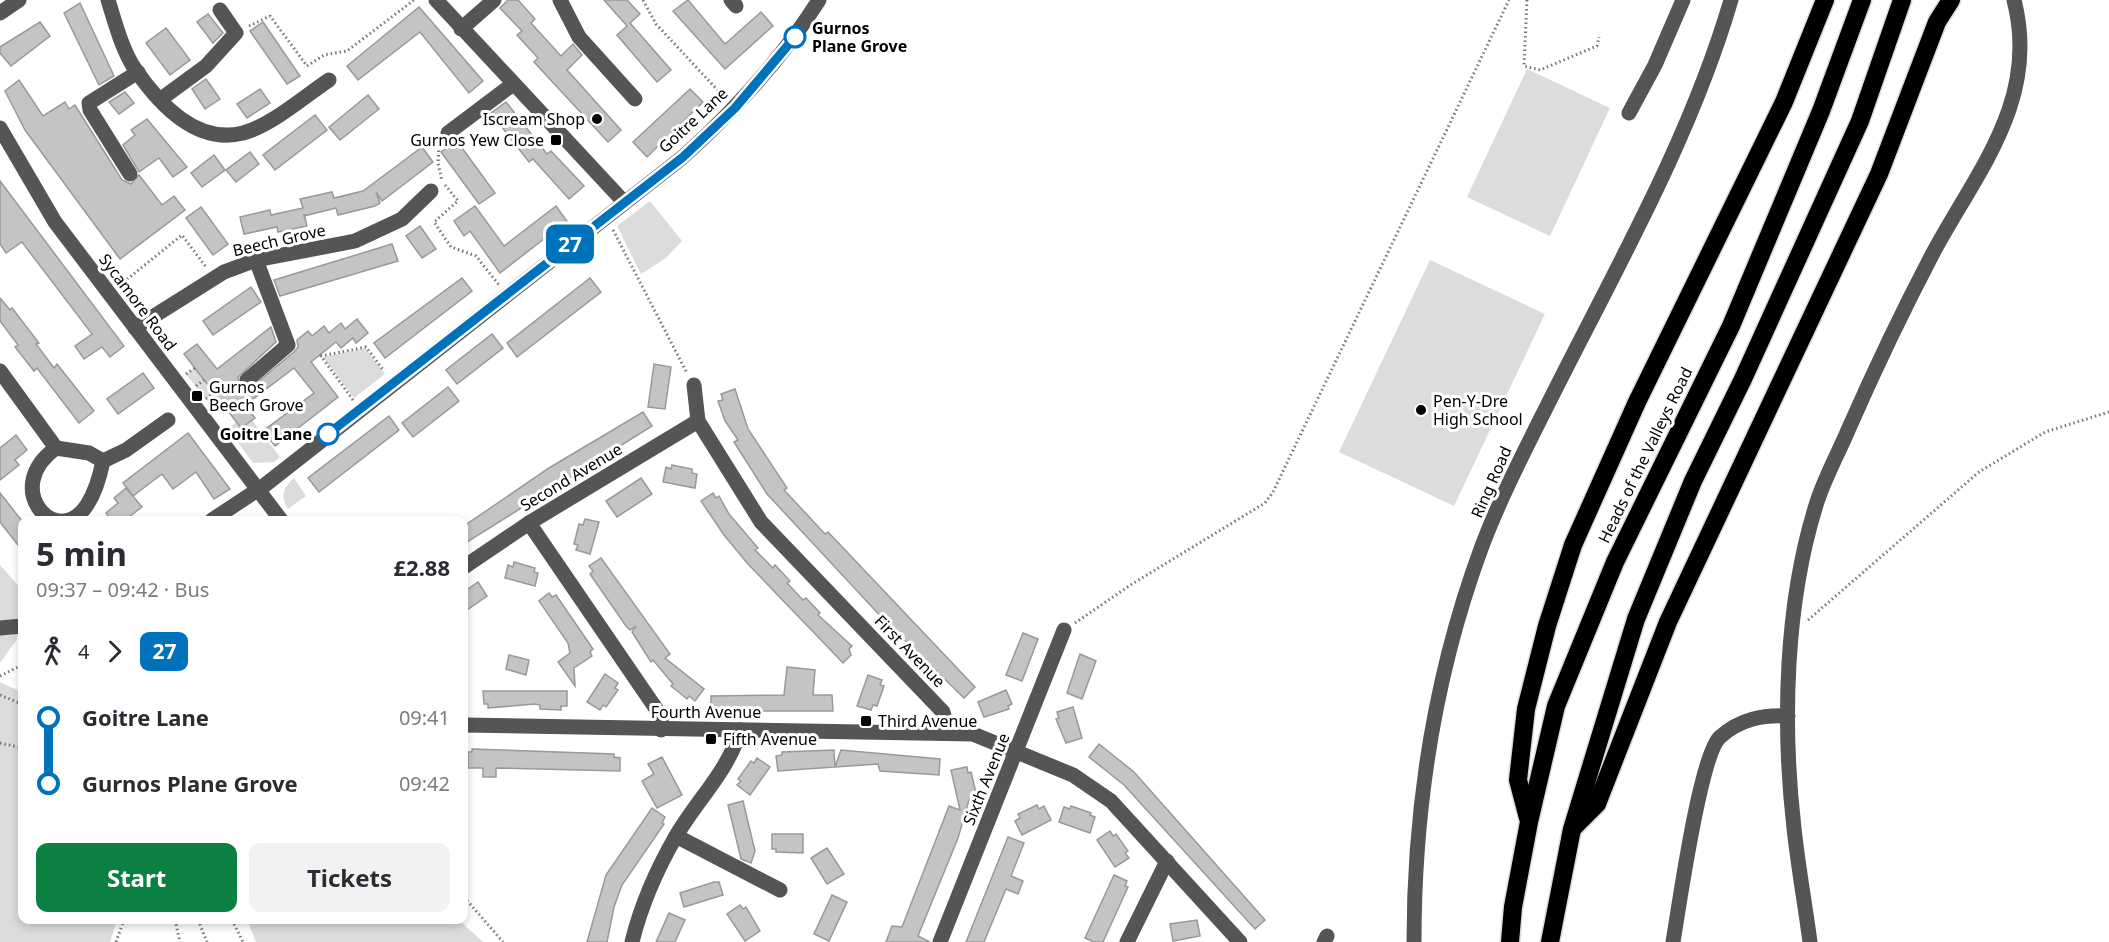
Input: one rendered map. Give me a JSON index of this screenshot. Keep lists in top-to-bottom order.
{
  "streets": {
    "highway": ["Heads of the Valleys Road"],
    "street": [
      "Goitre Lane",
      "Beech Grove",
      "Sycamore Road",
      "Second Avenue",
      "Ring Road",
      "First Avenue",
      "Fourth Avenue",
      "Sixth Avenue"
    ]
  },
  "crossings": [
    ["Goitre Lane", "Sycamore Road"],
    ["Beech Grove", "Sycamore Road"],
    ["Second Avenue", "First Avenue"],
    ["First Avenue", "Fourth Avenue"]
  ],
  "places": {
    "other": [
      "Gurnos Plane Grove",
      "Iscream Shop",
      "Pen-Y-Dre High School",
      "Goitre Lane"
    ],
    "transit": [
      "Gurnos Yew Close",
      "Gurnos Beech Grove",
      "Third Avenue",
      "Fifth Avenue"
    ]
  },
  "lines": ["bus line 27"],
  "page": {
    "on_map": "27",
    "heading": ["5 min", "09:37 – 09:42 · Bus", "£2.88"],
    "legs": ["4", "27"],
    "list": [
      {
        "name": "Goitre Lane",
        "value": "09:41"
      },
      {
        "name": "Gurnos Plane Grove",
        "value": "09:42"
      }
    ],
    "buttons": ["Start", "Tickets"]
  }
}
